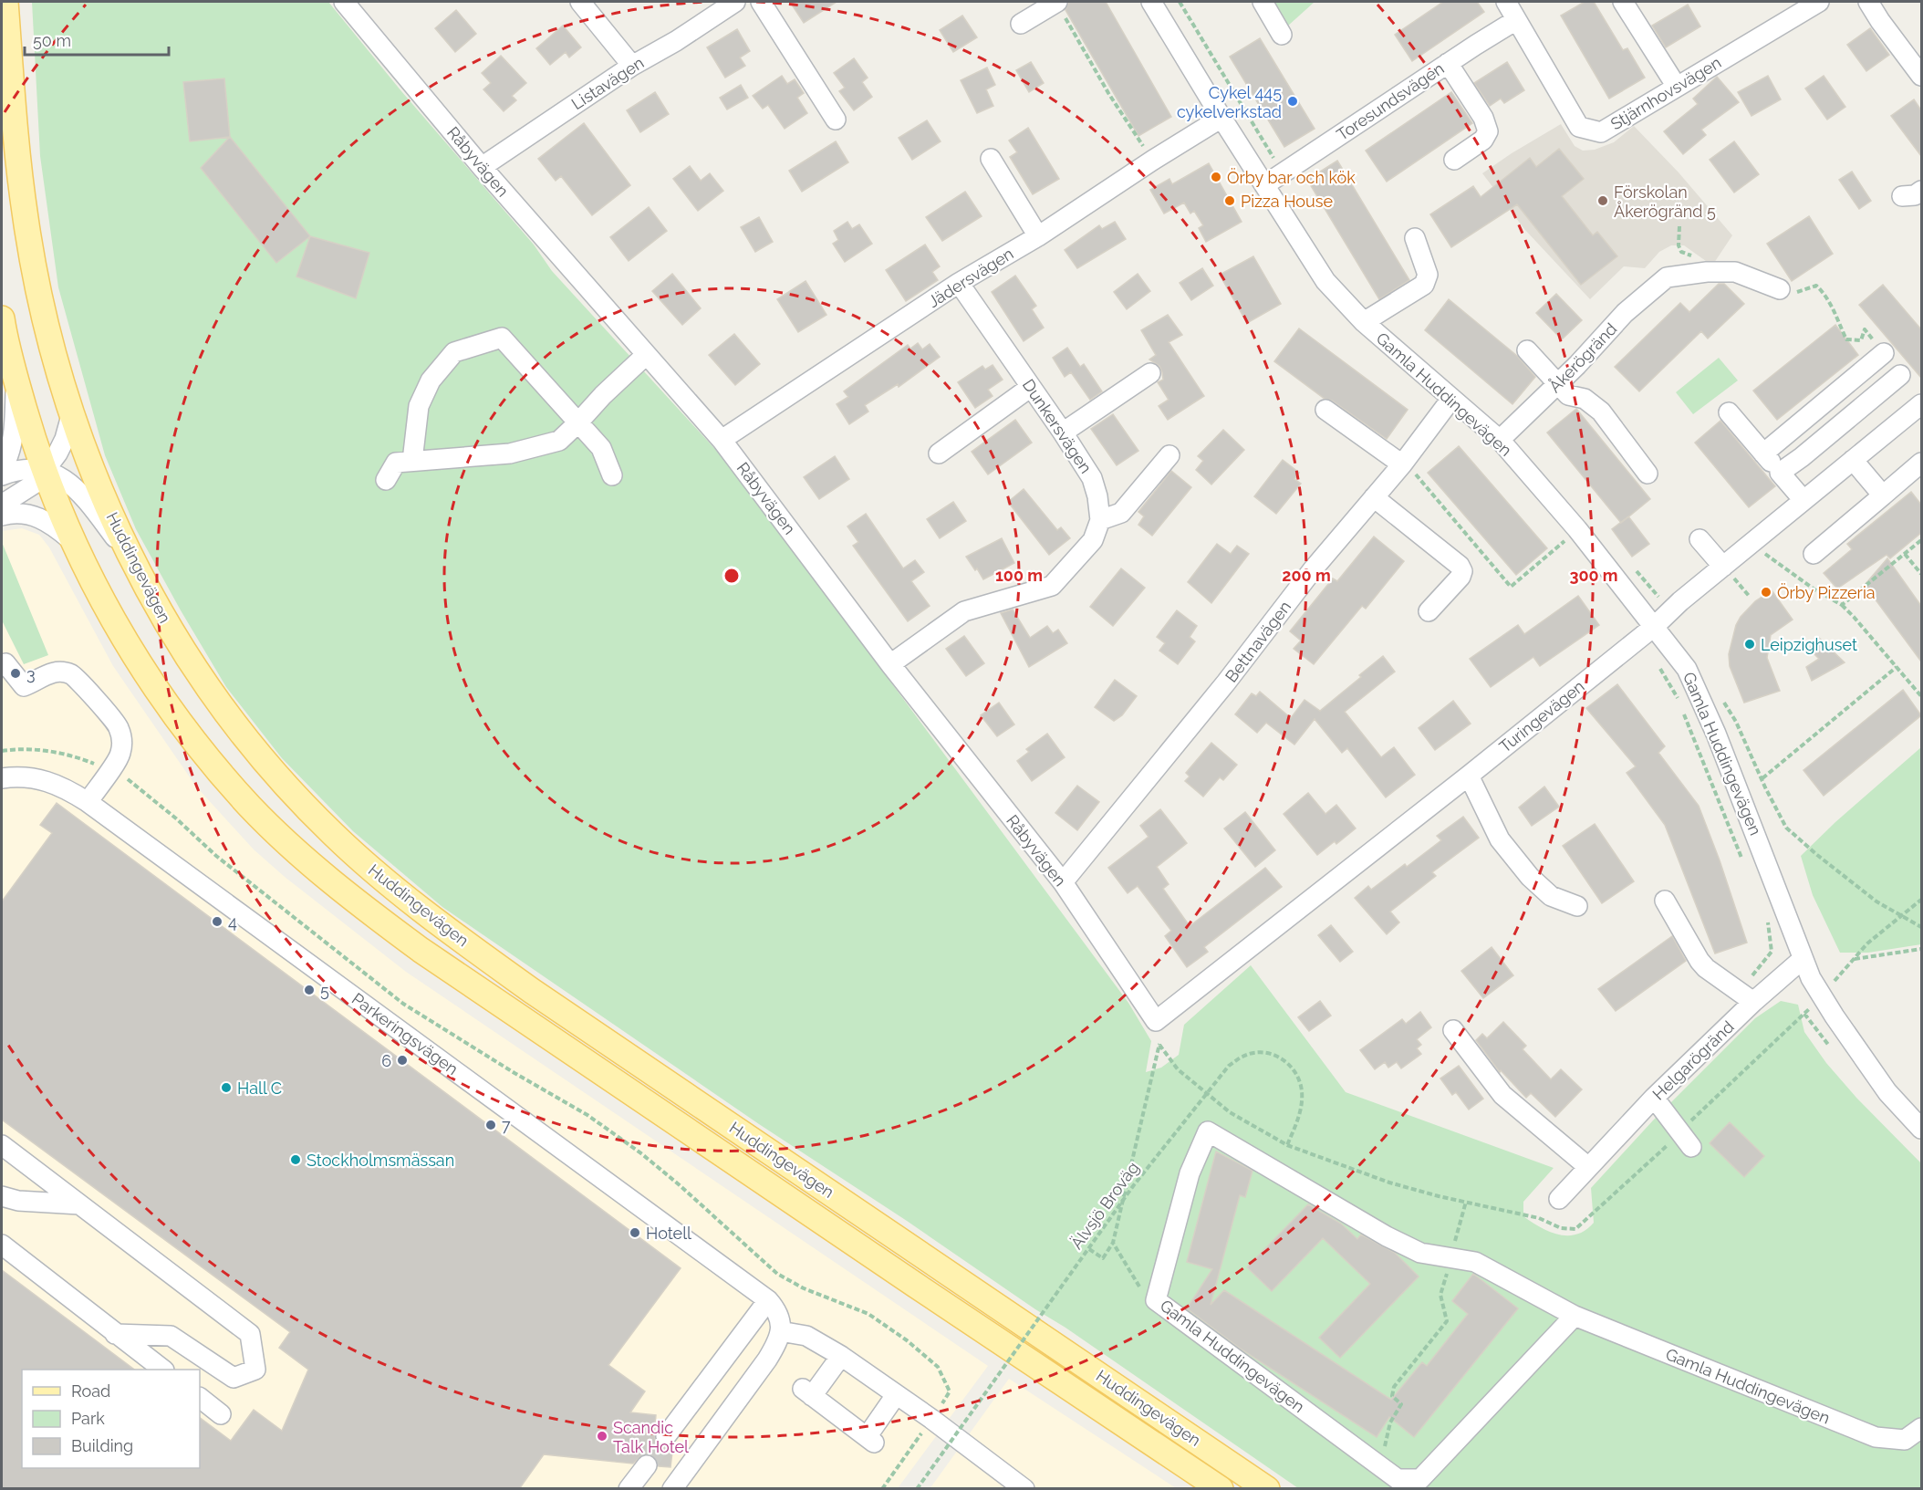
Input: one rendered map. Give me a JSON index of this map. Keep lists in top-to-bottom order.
{
  "streets": {
    "main road": ["Huddingevägen"],
    "street": [
      "Listavägen",
      "Stjärnhovsvägen",
      "Toresundsvägen",
      "Råbyvägen",
      "Jädersvägen",
      "Åkerögränd",
      "Gamla Huddingevägen",
      "Dunkersvägen",
      "Bettnavägen",
      "Turingevägen",
      "Parkeringsvägen",
      "Helgarögränd"
    ],
    "path": ["Älvsjö Broväg"]
  },
  "crossings": [
    ["Listavägen", "Råbyvägen"],
    ["Stjärnhovsvägen", "Toresundsvägen"],
    ["Toresundsvägen", "Gamla Huddingevägen"],
    ["Råbyvägen", "Jädersvägen"],
    ["Råbyvägen", "Bettnavägen"],
    ["Råbyvägen", "Turingevägen"],
    ["Jädersvägen", "Gamla Huddingevägen"],
    ["Jädersvägen", "Dunkersvägen"],
    ["Åkerögränd", "Gamla Huddingevägen"],
    ["Gamla Huddingevägen", "Bettnavägen"],
    ["Gamla Huddingevägen", "Turingevägen"],
    ["Gamla Huddingevägen", "Helgarögränd"]
  ],
  "places": [
    "Cykel 445 cykelverkstad",
    "Örby bar och kök",
    "Pizza House",
    "Förskolan Åkerögränd 5",
    "Örby Pizzeria",
    "Leipzighuset",
    "3",
    "4",
    "5",
    "6",
    "Hall C",
    "7",
    "Stockholmsmässan",
    "Hotell",
    "Scandic Talk Hotel"
  ],
  "legend": ["Road", "Park", "Building"],
  "scale_bar": "50 m",
  "rings": ["100 m", "200 m", "300 m"]
}
